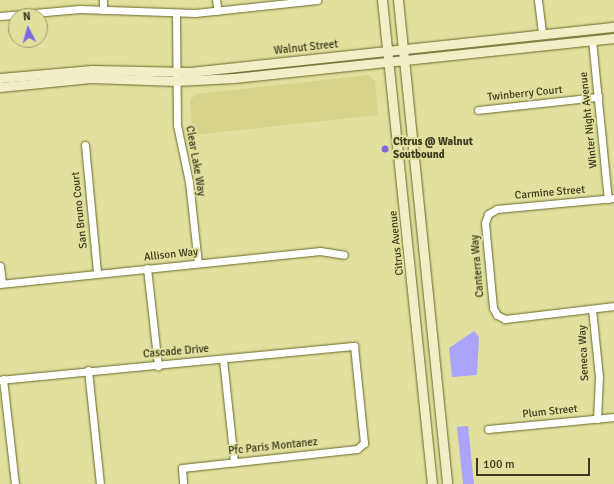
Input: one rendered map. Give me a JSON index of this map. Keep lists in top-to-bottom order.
{
  "streets": {
    "street": [
      "Walnut Street",
      "Twinberry Court",
      "Winter Night Avenue",
      "Clear Lake Way",
      "Carmine Street",
      "San Bruno Court",
      "Citrus Avenue",
      "Allison Way",
      "Canterra Way",
      "Cascade Drive",
      "Seneca Way",
      "Plum Street",
      "Pfc Paris Montanez"
    ]
  },
  "crossings": [
    ["Walnut Street", "Winter Night Avenue"],
    ["Walnut Street", "Clear Lake Way"],
    ["Walnut Street", "Citrus Avenue"],
    ["Twinberry Court", "Winter Night Avenue"],
    ["Winter Night Avenue", "Carmine Street"],
    ["Clear Lake Way", "Allison Way"],
    ["Carmine Street", "Canterra Way"],
    ["San Bruno Court", "Allison Way"],
    ["Canterra Way", "Seneca Way"],
    ["Cascade Drive", "Pfc Paris Montanez"],
    ["Seneca Way", "Plum Street"]
  ],
  "places": ["Citrus @ Walnut Soutbound"],
  "scale_bar": "100 m",
  "north": "top"
}
